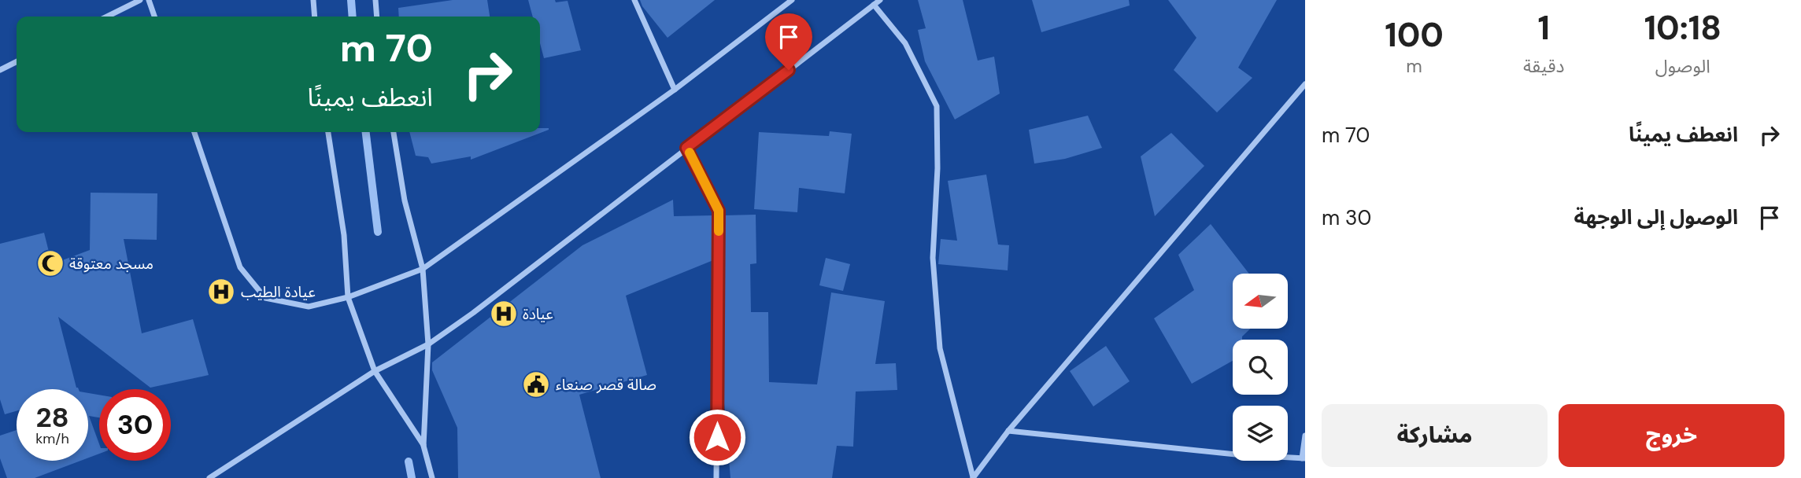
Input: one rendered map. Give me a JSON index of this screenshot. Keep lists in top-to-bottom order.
{
  "places": {
    "mosque": ["مسجد معتوقة"],
    "hospital": ["عيادة الطيب", "عيادة"],
    "public building": ["صالة قصر صنعاء"]
  },
  "north": "left",
  "page": {
    "eta": [
      "10:18",
      "الوصول",
      "1",
      "دقيقة",
      "100",
      "m"
    ],
    "turn": ["70 m", "انعطف يمينًا"],
    "list": [
      {
        "name": "انعطف يمينًا",
        "value": "70 m"
      },
      {
        "name": "الوصول إلى الوجهة",
        "value": "30 m"
      }
    ],
    "speed": "28 km/h",
    "limit": "30",
    "buttons": ["خروج", "مشاركة"]
  }
}
